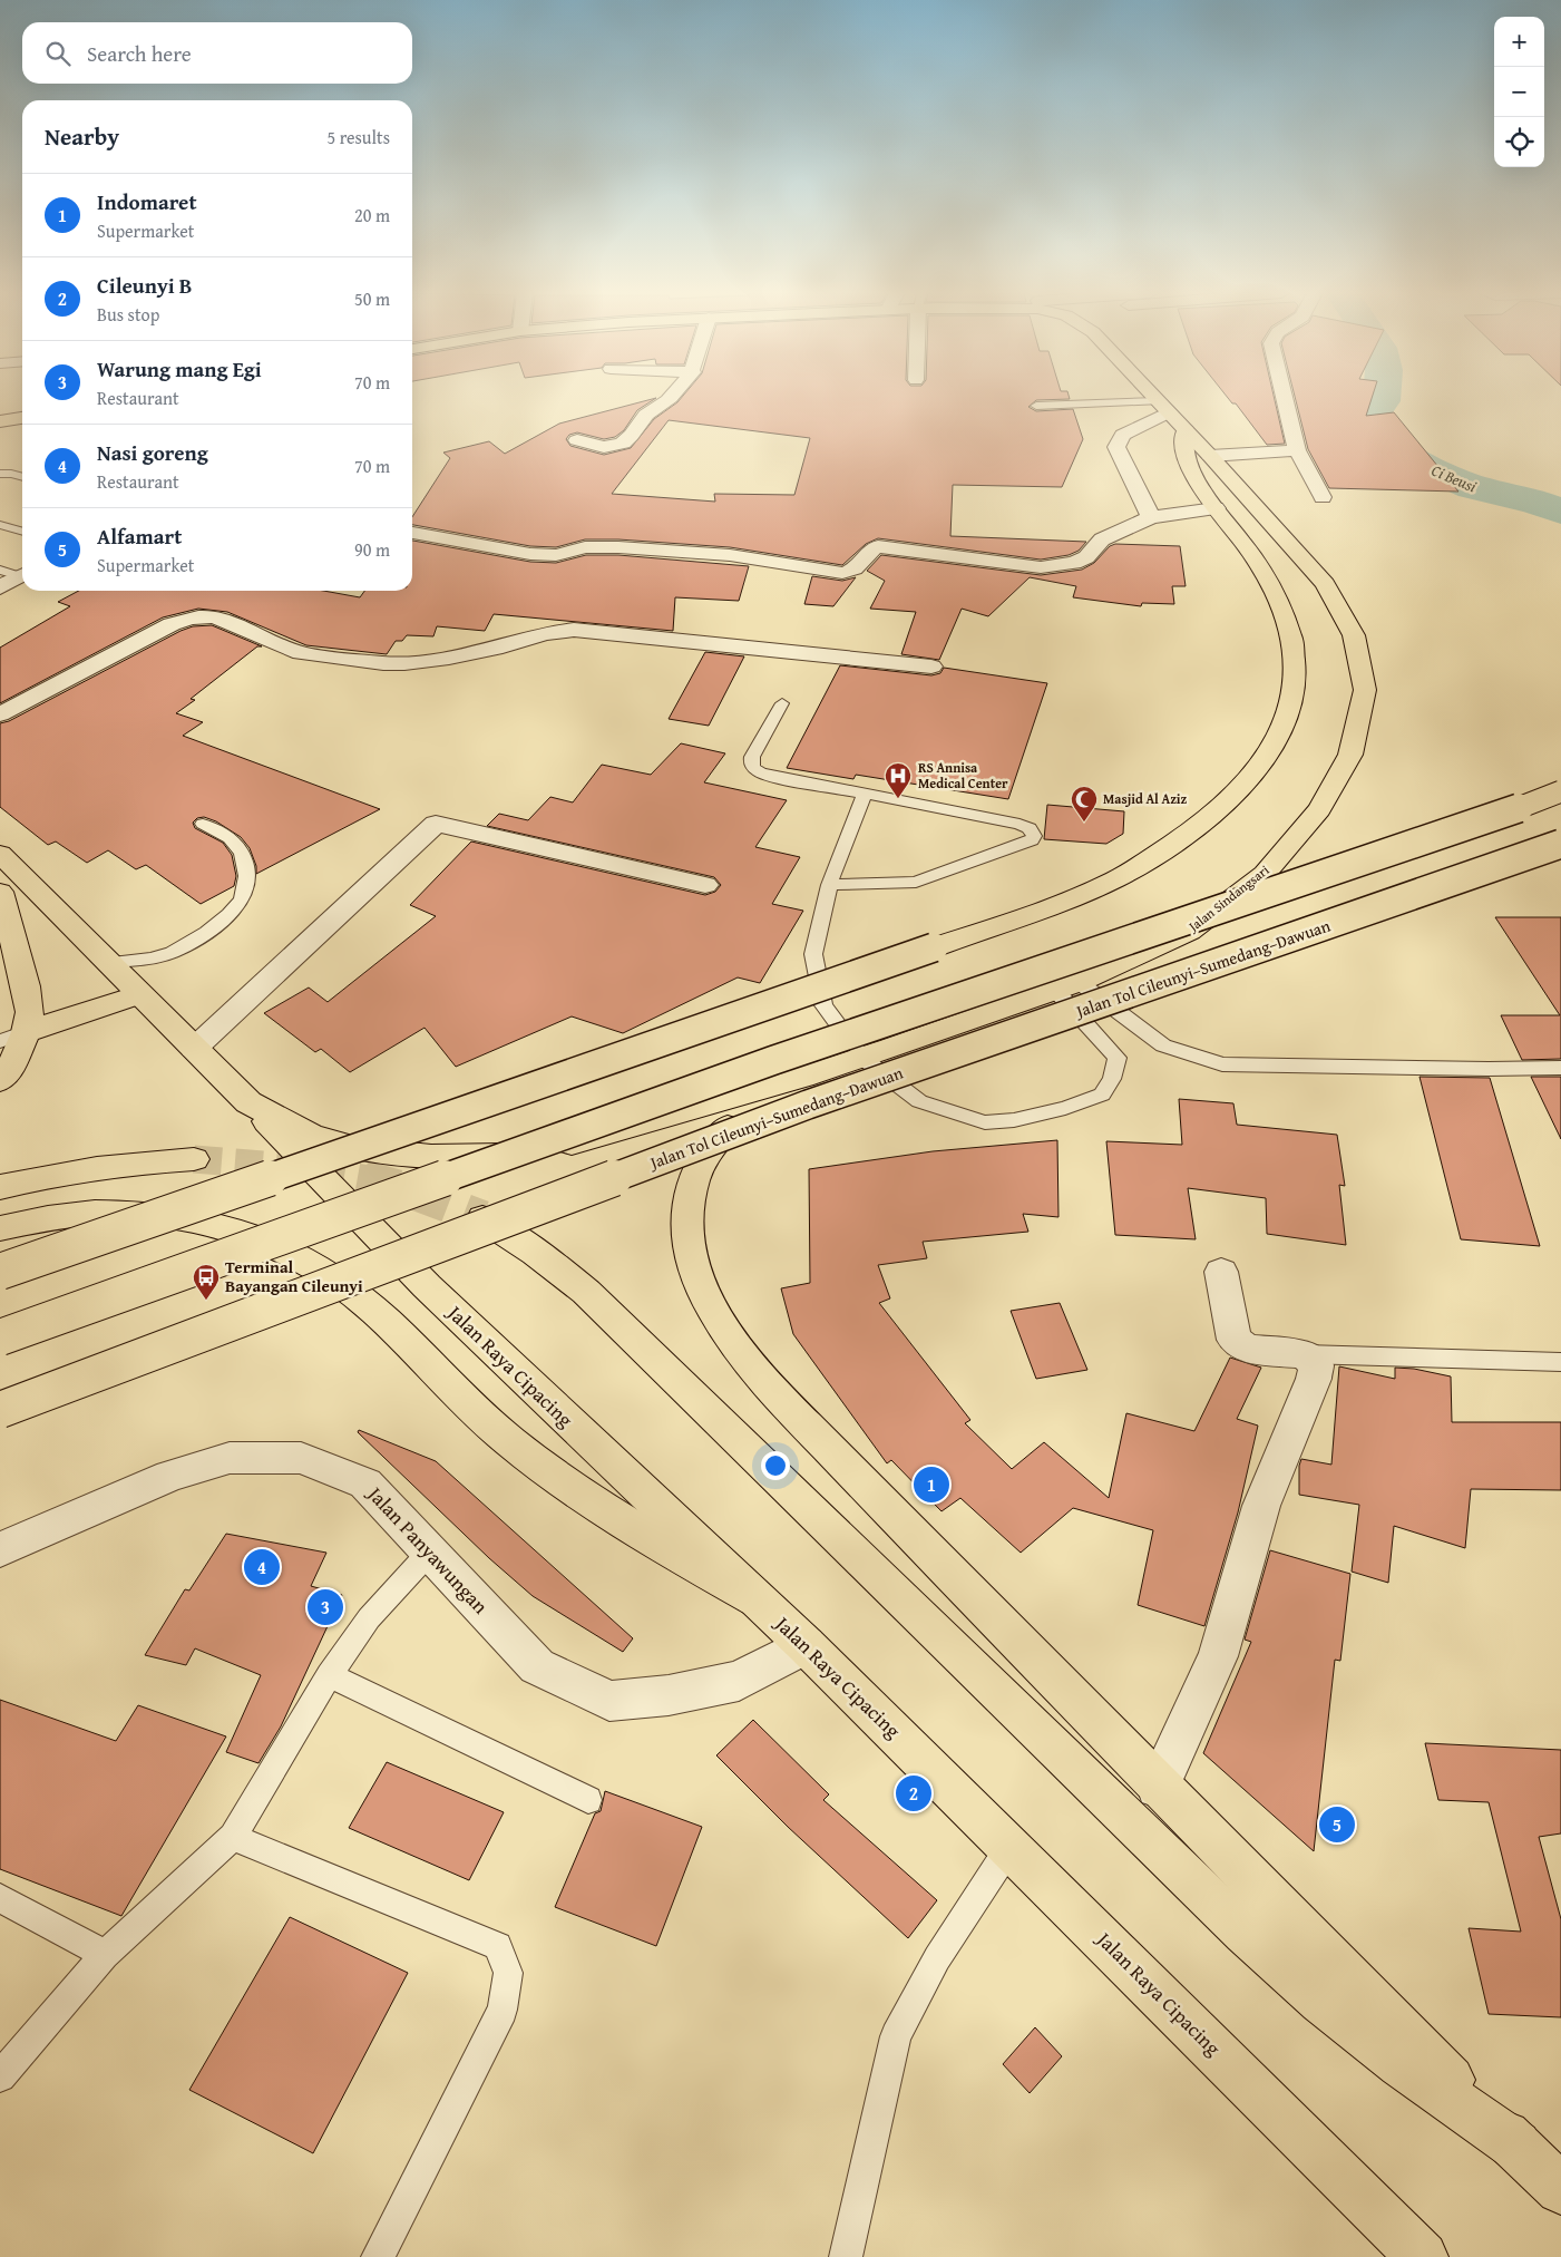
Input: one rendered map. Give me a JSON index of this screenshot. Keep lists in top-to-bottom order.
{
  "streets": {
    "highway": ["Jalan Sindangsari", "Jalan Tol Cileunyi–Sumedang–Dawuan", "Jalan Raya Cipacing"],
    "street": ["Jalan Panyawungan"]
  },
  "crossings": [
    ["Jalan Raya Cipacing", "Jalan Panyawungan"]
  ],
  "water": ["Ci Beusi"],
  "places": {
    "hospital": ["RS Annisa Medical Center"],
    "mosque": ["Masjid Al Aziz"],
    "bus stop": ["Terminal Bayangan Cileunyi"]
  },
  "page": {
    "map_buttons": ["+", "−"],
    "search": "Search here",
    "heading": ["Nearby", "5 results"],
    "list": [
      {
        "mark": "1",
        "name": "Indomaret",
        "note": "Supermarket",
        "value": "20 m"
      },
      {
        "mark": "2",
        "name": "Cileunyi B",
        "note": "Bus stop",
        "value": "50 m"
      },
      {
        "mark": "3",
        "name": "Warung mang Egi",
        "note": "Restaurant",
        "value": "70 m"
      },
      {
        "mark": "4",
        "name": "Nasi goreng",
        "note": "Restaurant",
        "value": "70 m"
      },
      {
        "mark": "5",
        "name": "Alfamart",
        "note": "Supermarket",
        "value": "90 m"
      }
    ],
    "pins": [
      "1",
      "4",
      "3",
      "2",
      "5"
    ]
  }
}
